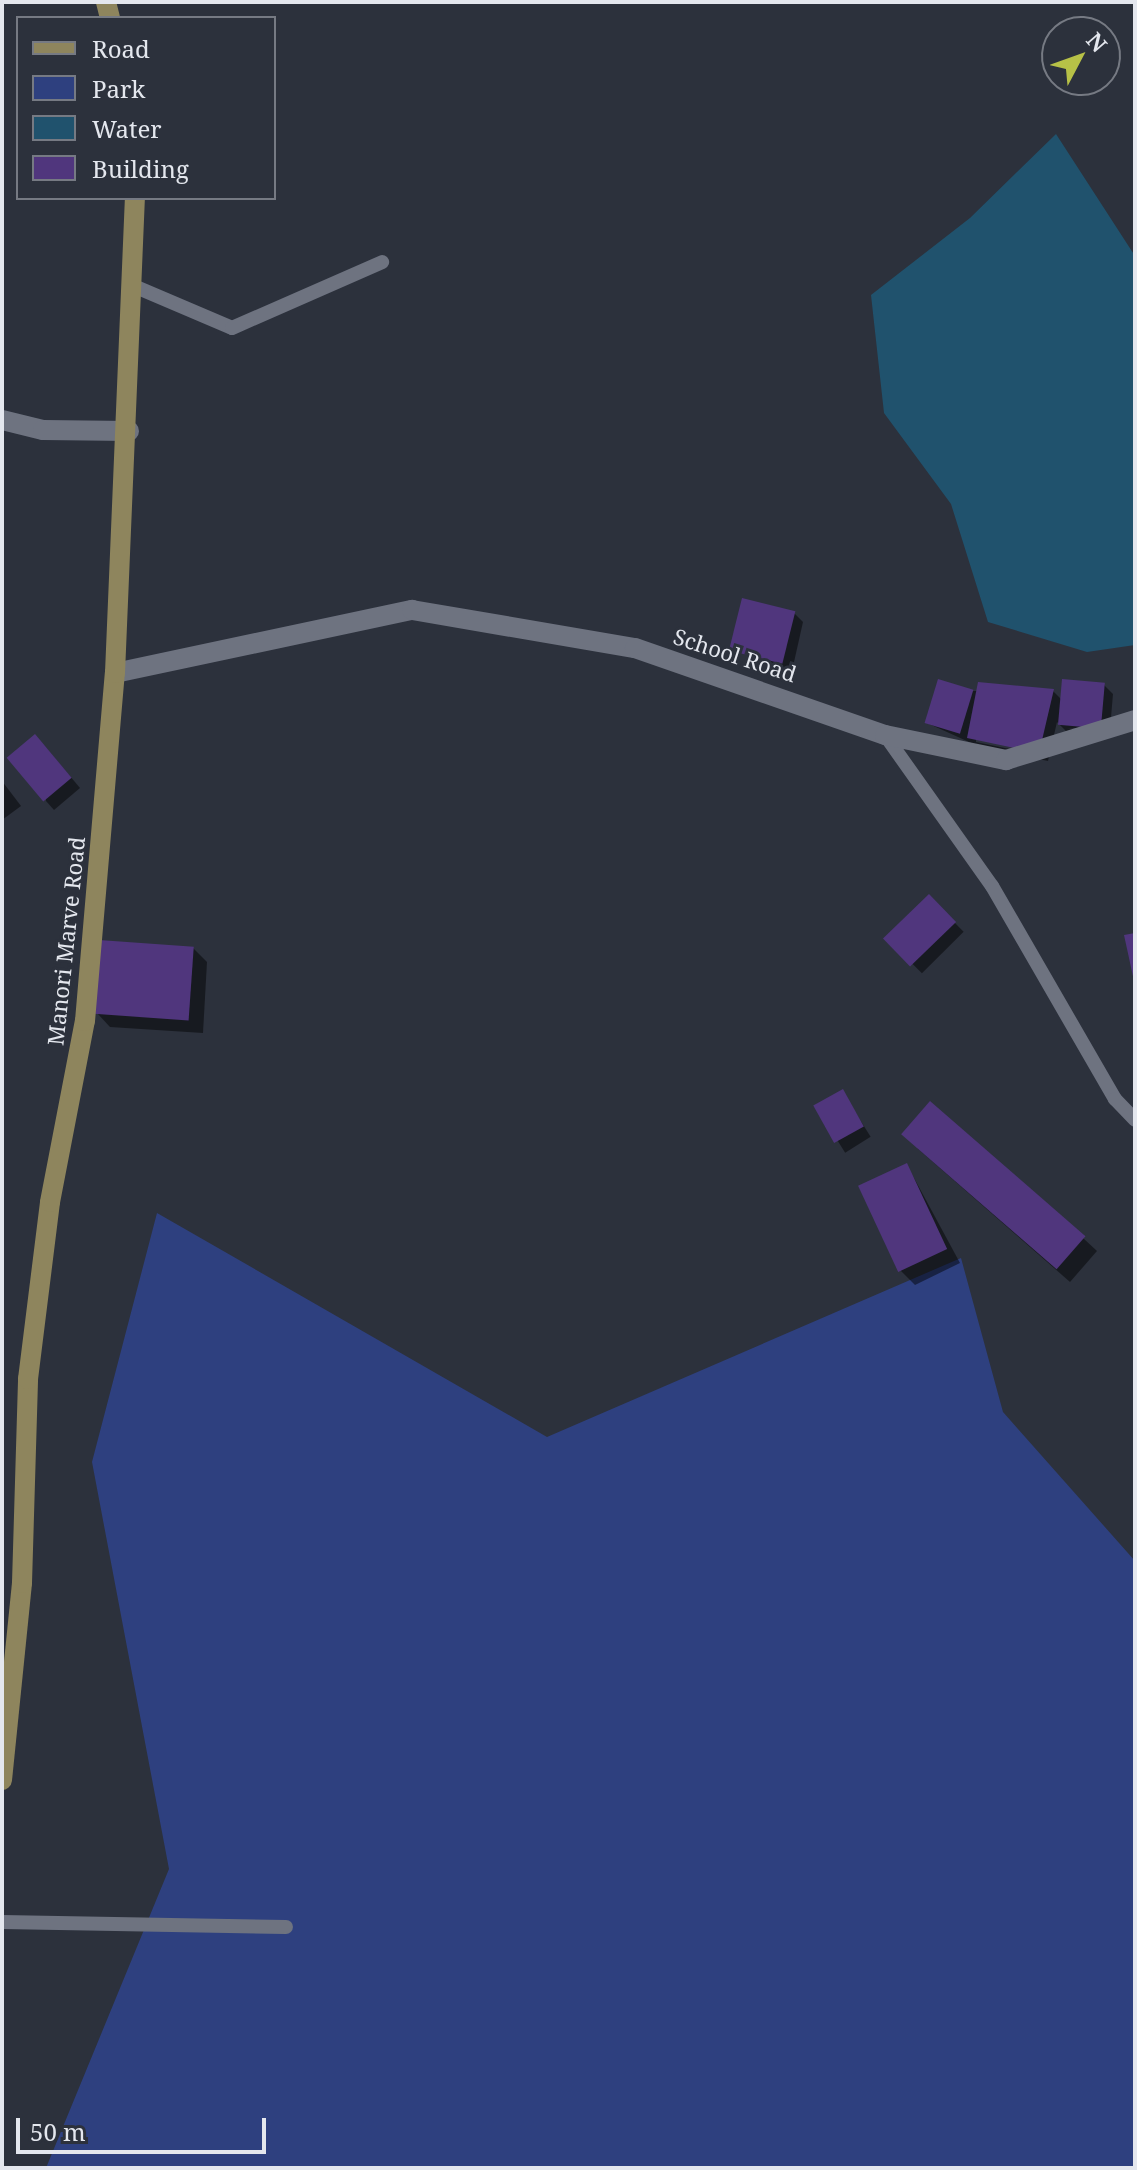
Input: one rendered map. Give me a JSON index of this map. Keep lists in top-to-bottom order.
{
  "streets": {
    "main road": ["Manori Marve Road"],
    "street": ["School Road"]
  },
  "crossings": [
    ["School Road", "Manori Marve Road"]
  ],
  "legend": [
    "Road",
    "Park",
    "Water",
    "Building"
  ],
  "scale_bar": "50 m",
  "north": "top right"
}
